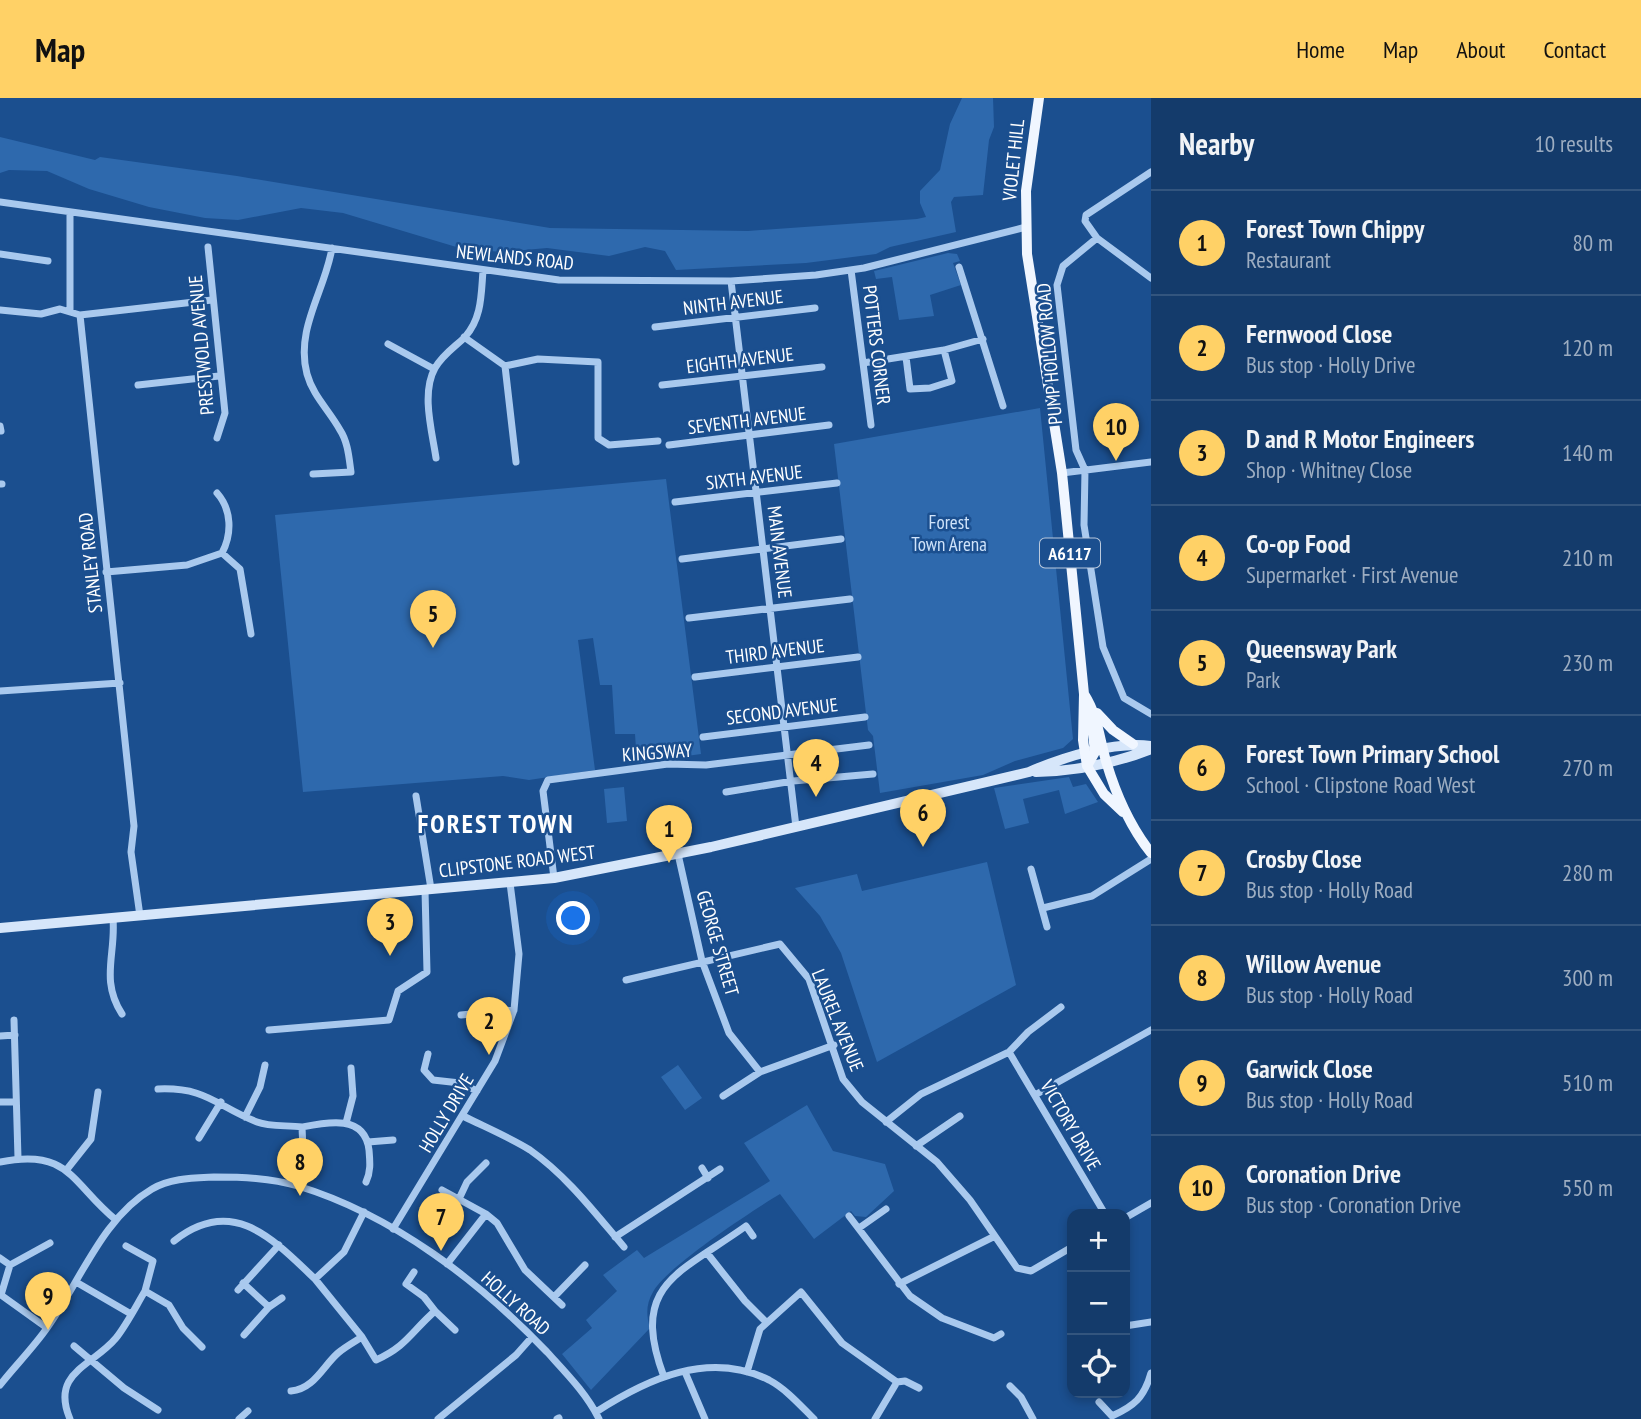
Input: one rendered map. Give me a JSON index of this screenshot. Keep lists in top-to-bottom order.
{
  "streets": {
    "main road": [
      "VIOLET HILL",
      "PUMP HOLLOW ROAD",
      "A6117",
      "CLIPSTONE ROAD WEST"
    ],
    "street": [
      "NEWLANDS ROAD",
      "NINTH AVENUE",
      "PRESTWOLD AVENUE",
      "POTTERS CORNER",
      "EIGHTH AVENUE",
      "SEVENTH AVENUE",
      "SIXTH AVENUE",
      "MAIN AVENUE",
      "STANLEY ROAD",
      "THIRD AVENUE",
      "SECOND AVENUE",
      "KINGSWAY",
      "GEORGE STREET",
      "LAUREL AVENUE",
      "HOLLY DRIVE",
      "VICTORY DRIVE",
      "HOLLY ROAD"
    ]
  },
  "crossings": [
    ["VIOLET HILL", "NEWLANDS ROAD"],
    ["VIOLET HILL", "PUMP HOLLOW ROAD"],
    ["NEWLANDS ROAD", "POTTERS CORNER"],
    ["NEWLANDS ROAD", "PUMP HOLLOW ROAD"],
    ["NEWLANDS ROAD", "MAIN AVENUE"],
    ["NINTH AVENUE", "MAIN AVENUE"],
    ["PUMP HOLLOW ROAD", "A6117"],
    ["PUMP HOLLOW ROAD", "CLIPSTONE ROAD WEST"],
    ["EIGHTH AVENUE", "MAIN AVENUE"],
    ["SEVENTH AVENUE", "MAIN AVENUE"],
    ["SIXTH AVENUE", "MAIN AVENUE"],
    ["MAIN AVENUE", "THIRD AVENUE"],
    ["MAIN AVENUE", "SECOND AVENUE"],
    ["MAIN AVENUE", "KINGSWAY"],
    ["MAIN AVENUE", "CLIPSTONE ROAD WEST"],
    ["A6117", "CLIPSTONE ROAD WEST"],
    ["STANLEY ROAD", "CLIPSTONE ROAD WEST"],
    ["KINGSWAY", "CLIPSTONE ROAD WEST"],
    ["CLIPSTONE ROAD WEST", "GEORGE STREET"],
    ["CLIPSTONE ROAD WEST", "HOLLY DRIVE"],
    ["GEORGE STREET", "LAUREL AVENUE"],
    ["HOLLY DRIVE", "HOLLY ROAD"]
  ],
  "districts": ["FOREST TOWN"],
  "parks": ["Forest Town Arena"],
  "page": {
    "header": "Map",
    "nav": [
      "Home",
      "Map",
      "About",
      "Contact"
    ],
    "heading": ["Nearby", "10 results"],
    "list": [
      {
        "mark": "1",
        "name": "Forest Town Chippy",
        "note": "Restaurant",
        "value": "80 m"
      },
      {
        "mark": "2",
        "name": "Fernwood Close",
        "note": "Bus stop · Holly Drive",
        "value": "120 m"
      },
      {
        "mark": "3",
        "name": "D and R Motor Engineers",
        "note": "Shop · Whitney Close",
        "value": "140 m"
      },
      {
        "mark": "4",
        "name": "Co-op Food",
        "note": "Supermarket · First Avenue",
        "value": "210 m"
      },
      {
        "mark": "5",
        "name": "Queensway Park",
        "note": "Park",
        "value": "230 m"
      },
      {
        "mark": "6",
        "name": "Forest Town Primary School",
        "note": "School · Clipstone Road West",
        "value": "270 m"
      },
      {
        "mark": "7",
        "name": "Crosby Close",
        "note": "Bus stop · Holly Road",
        "value": "280 m"
      },
      {
        "mark": "8",
        "name": "Willow Avenue",
        "note": "Bus stop · Holly Road",
        "value": "300 m"
      },
      {
        "mark": "9",
        "name": "Garwick Close",
        "note": "Bus stop · Holly Road",
        "value": "510 m"
      },
      {
        "mark": "10",
        "name": "Coronation Drive",
        "note": "Bus stop · Coronation Drive",
        "value": "550 m"
      }
    ],
    "pins": [
      "10",
      "5",
      "4",
      "6",
      "1",
      "3",
      "2",
      "8",
      "7",
      "9"
    ],
    "map_buttons": ["+", "−"]
  }
}
